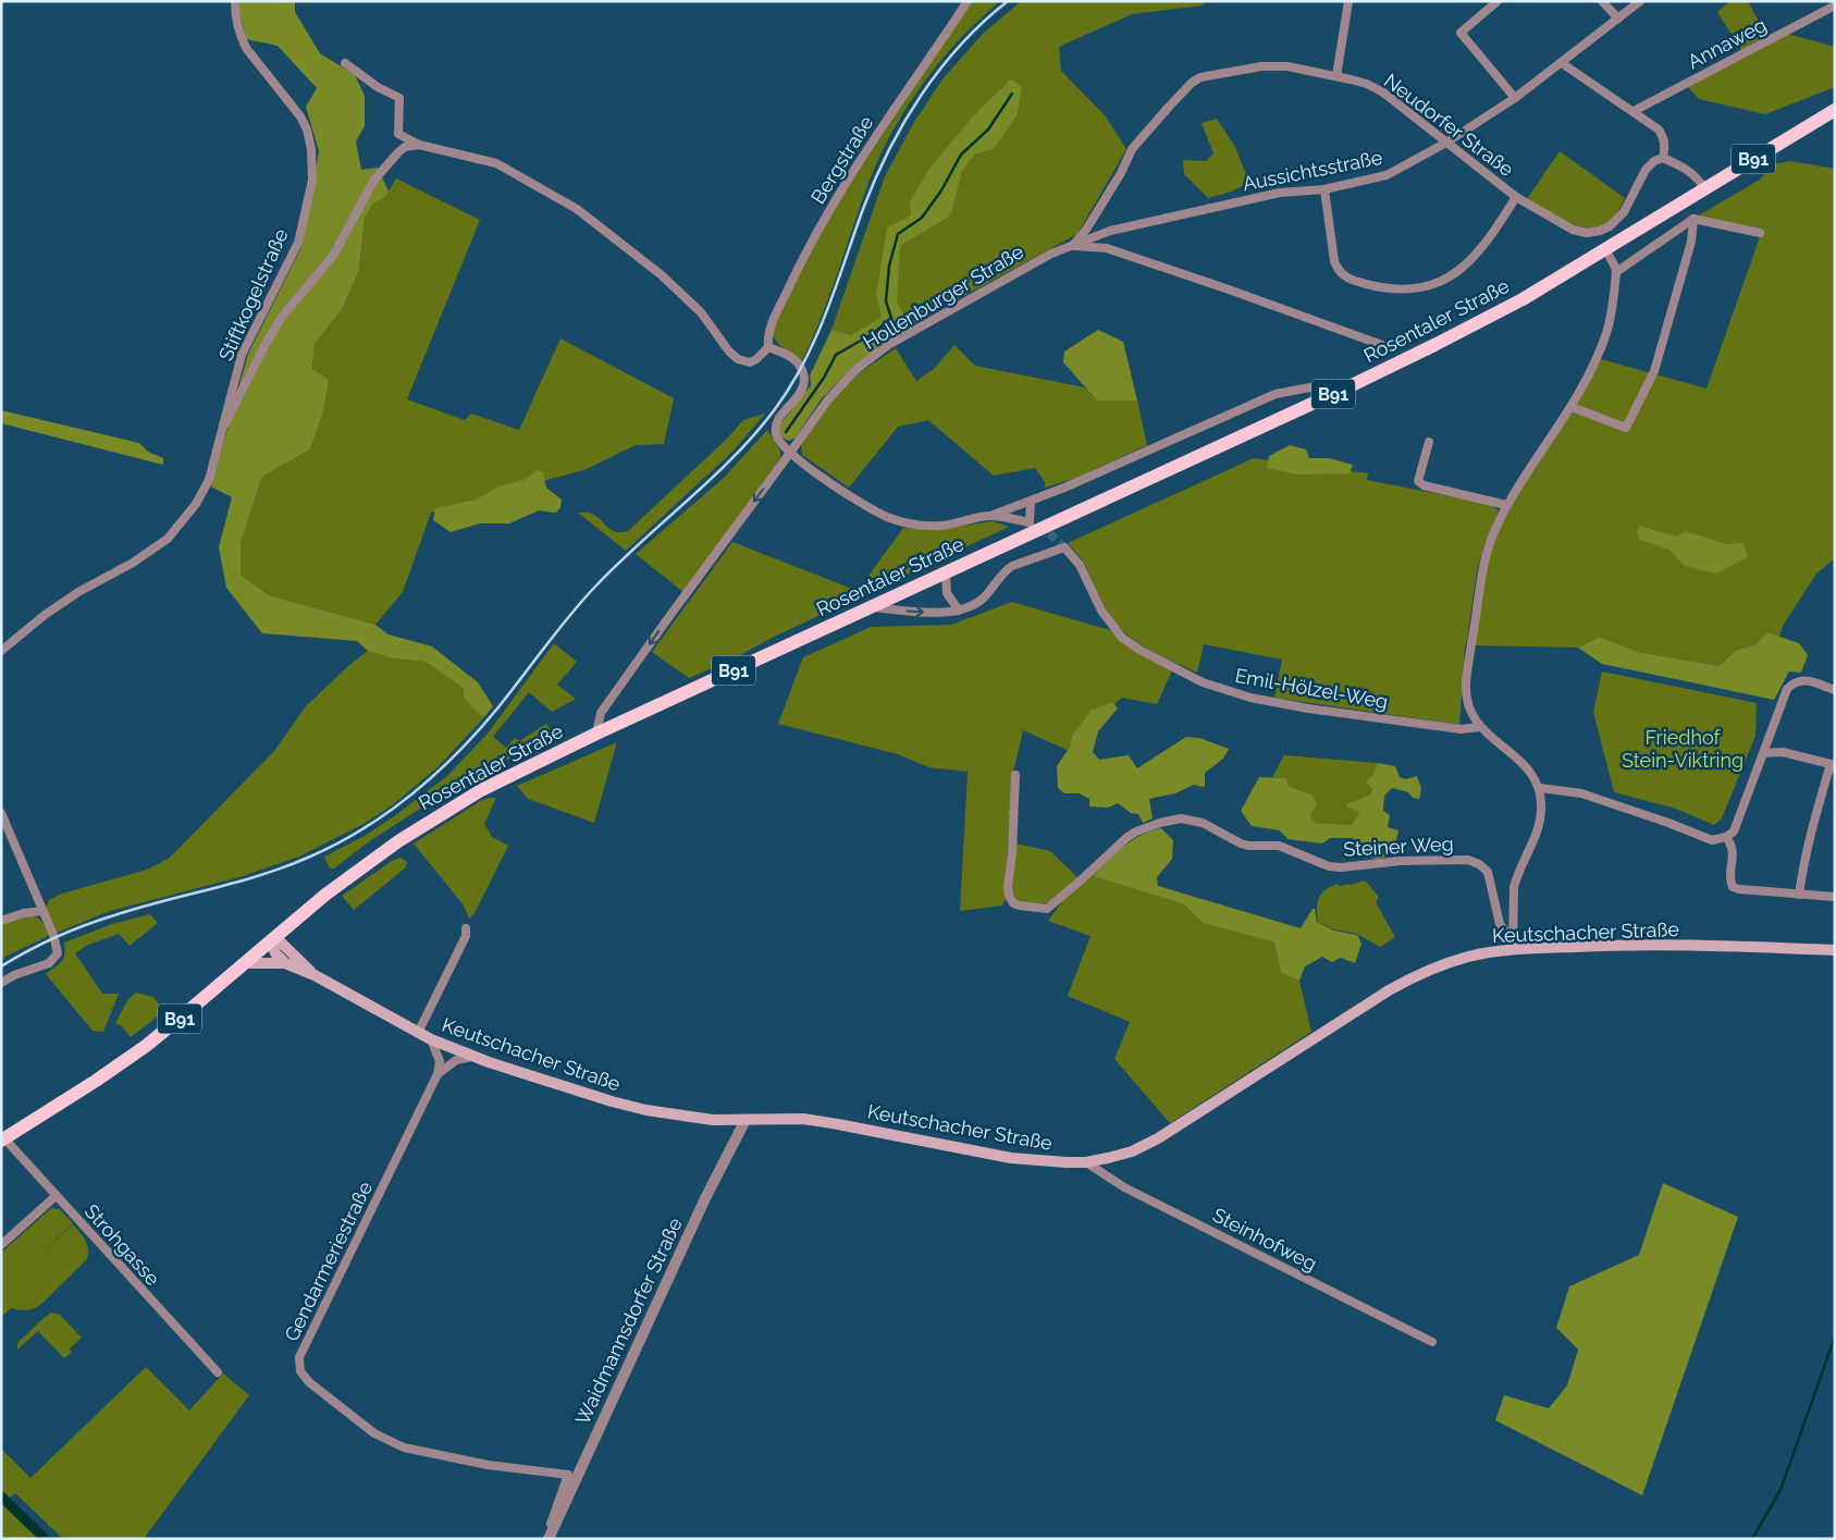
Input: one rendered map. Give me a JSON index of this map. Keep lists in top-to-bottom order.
{
  "streets": {
    "main road": ["B91", "Rosentaler Straße", "Keutschacher Straße"],
    "street": [
      "Annaweg",
      "Neudorfer Straße",
      "Bergstraße",
      "Aussichtsstraße",
      "Stiftkogelstraße",
      "Hollenburger Straße",
      "Emil-Hölzel-Weg",
      "Steiner Weg",
      "Steinhofweg",
      "Strohgasse",
      "Gendarmeriestraße",
      "Waidmannsdorfer Straße"
    ]
  },
  "crossings": [
    ["Neudorfer Straße", "Aussichtsstraße"],
    ["Neudorfer Straße", "Hollenburger Straße"],
    ["Aussichtsstraße", "Hollenburger Straße"],
    ["Hollenburger Straße", "Rosentaler Straße"],
    ["Rosentaler Straße", "Emil-Hölzel-Weg"],
    ["Rosentaler Straße", "Strohgasse"],
    ["Steiner Weg", "Keutschacher Straße"],
    ["Keutschacher Straße", "Steinhofweg"],
    ["Keutschacher Straße", "Gendarmeriestraße"],
    ["Keutschacher Straße", "Waidmannsdorfer Straße"],
    ["Gendarmeriestraße", "Waidmannsdorfer Straße"]
  ],
  "parks": ["Friedhof Stein-Viktring"]
}
